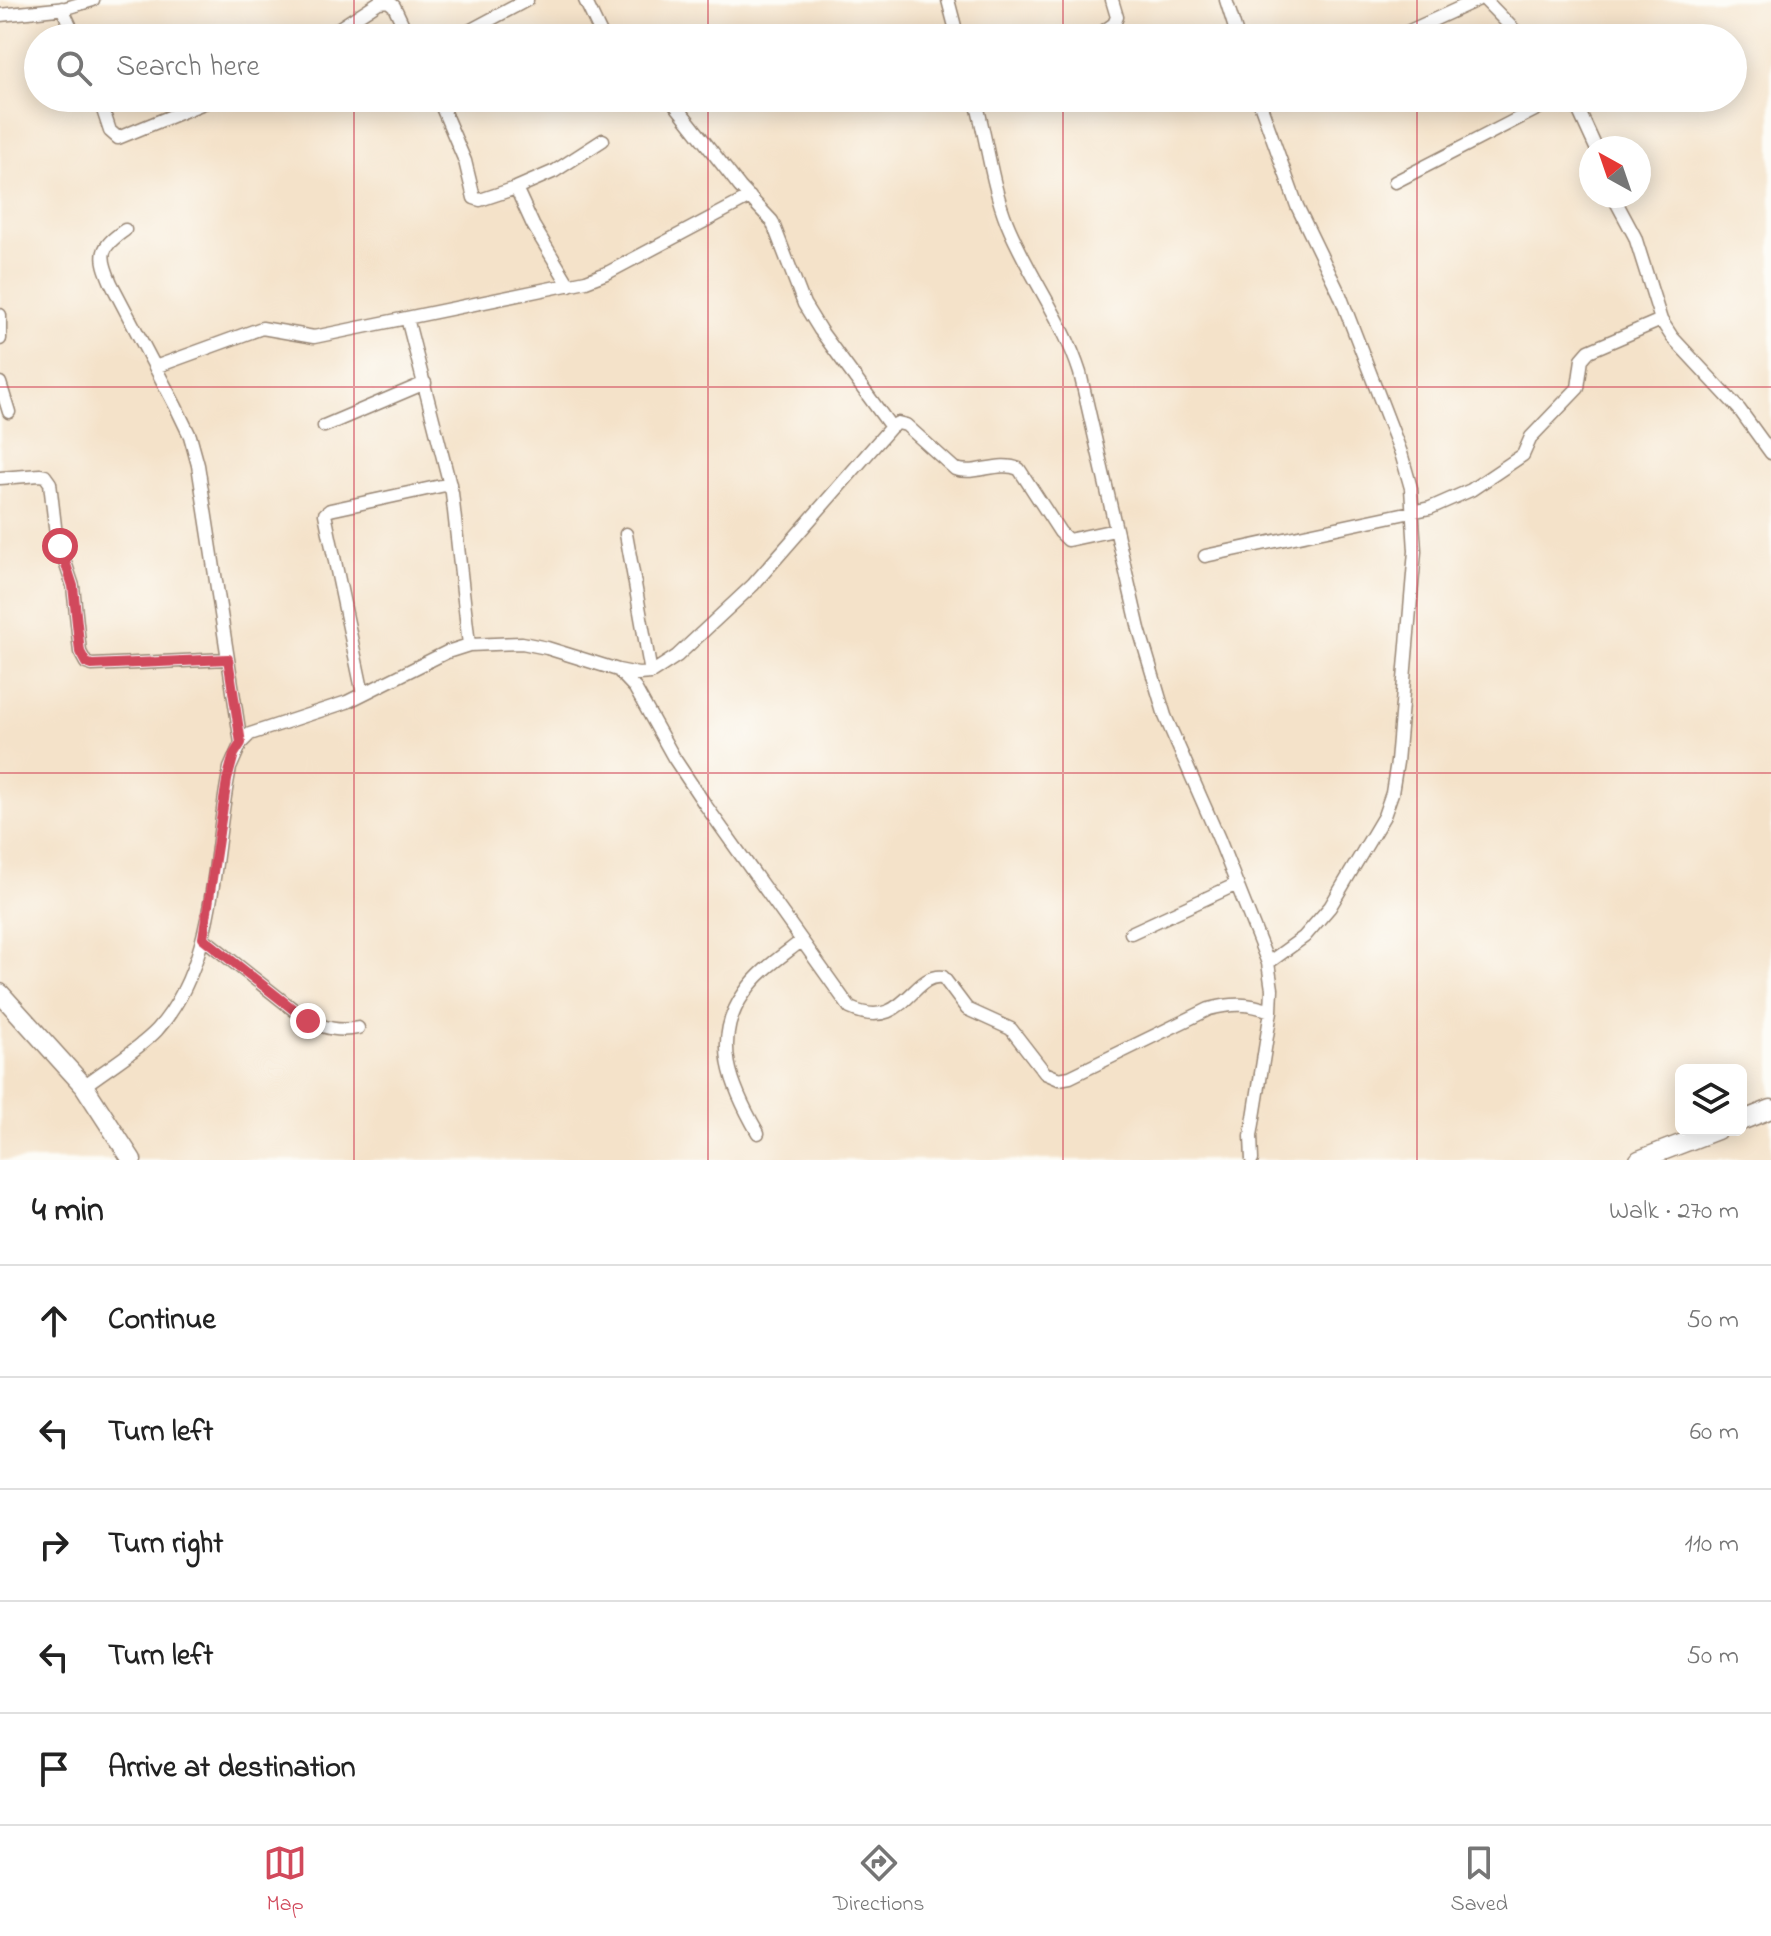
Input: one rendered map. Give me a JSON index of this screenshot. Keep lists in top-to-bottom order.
{
  "north": "top left",
  "page": {
    "search": "Search here",
    "heading": ["4 min", "Walk · 270 m"],
    "list": [
      ["Continue", "50 m"],
      ["Turn left", "60 m"],
      ["Turn right", "110 m"],
      ["Turn left", "50 m"],
      "Arrive at destination"
    ],
    "nav": ["Map", "Directions", "Saved"]
  }
}
